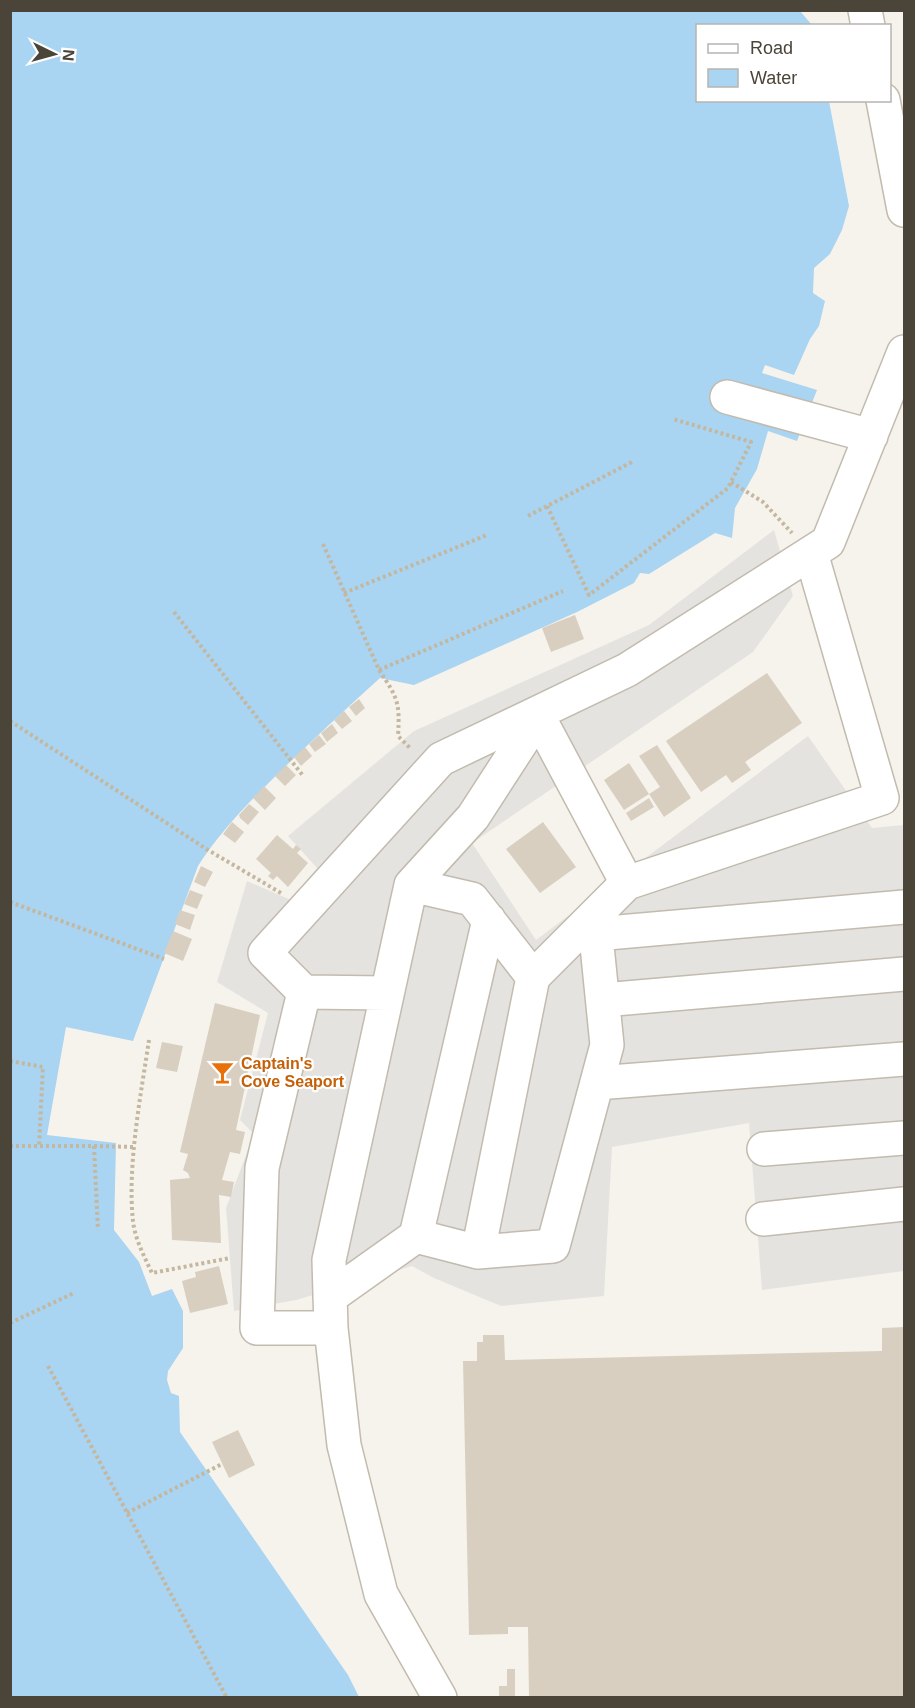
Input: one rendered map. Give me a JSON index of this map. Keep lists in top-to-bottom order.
{
  "places": {
    "bar": ["Captain's Cove Seaport"]
  },
  "legend": ["Road", "Water"],
  "north": "right"
}
